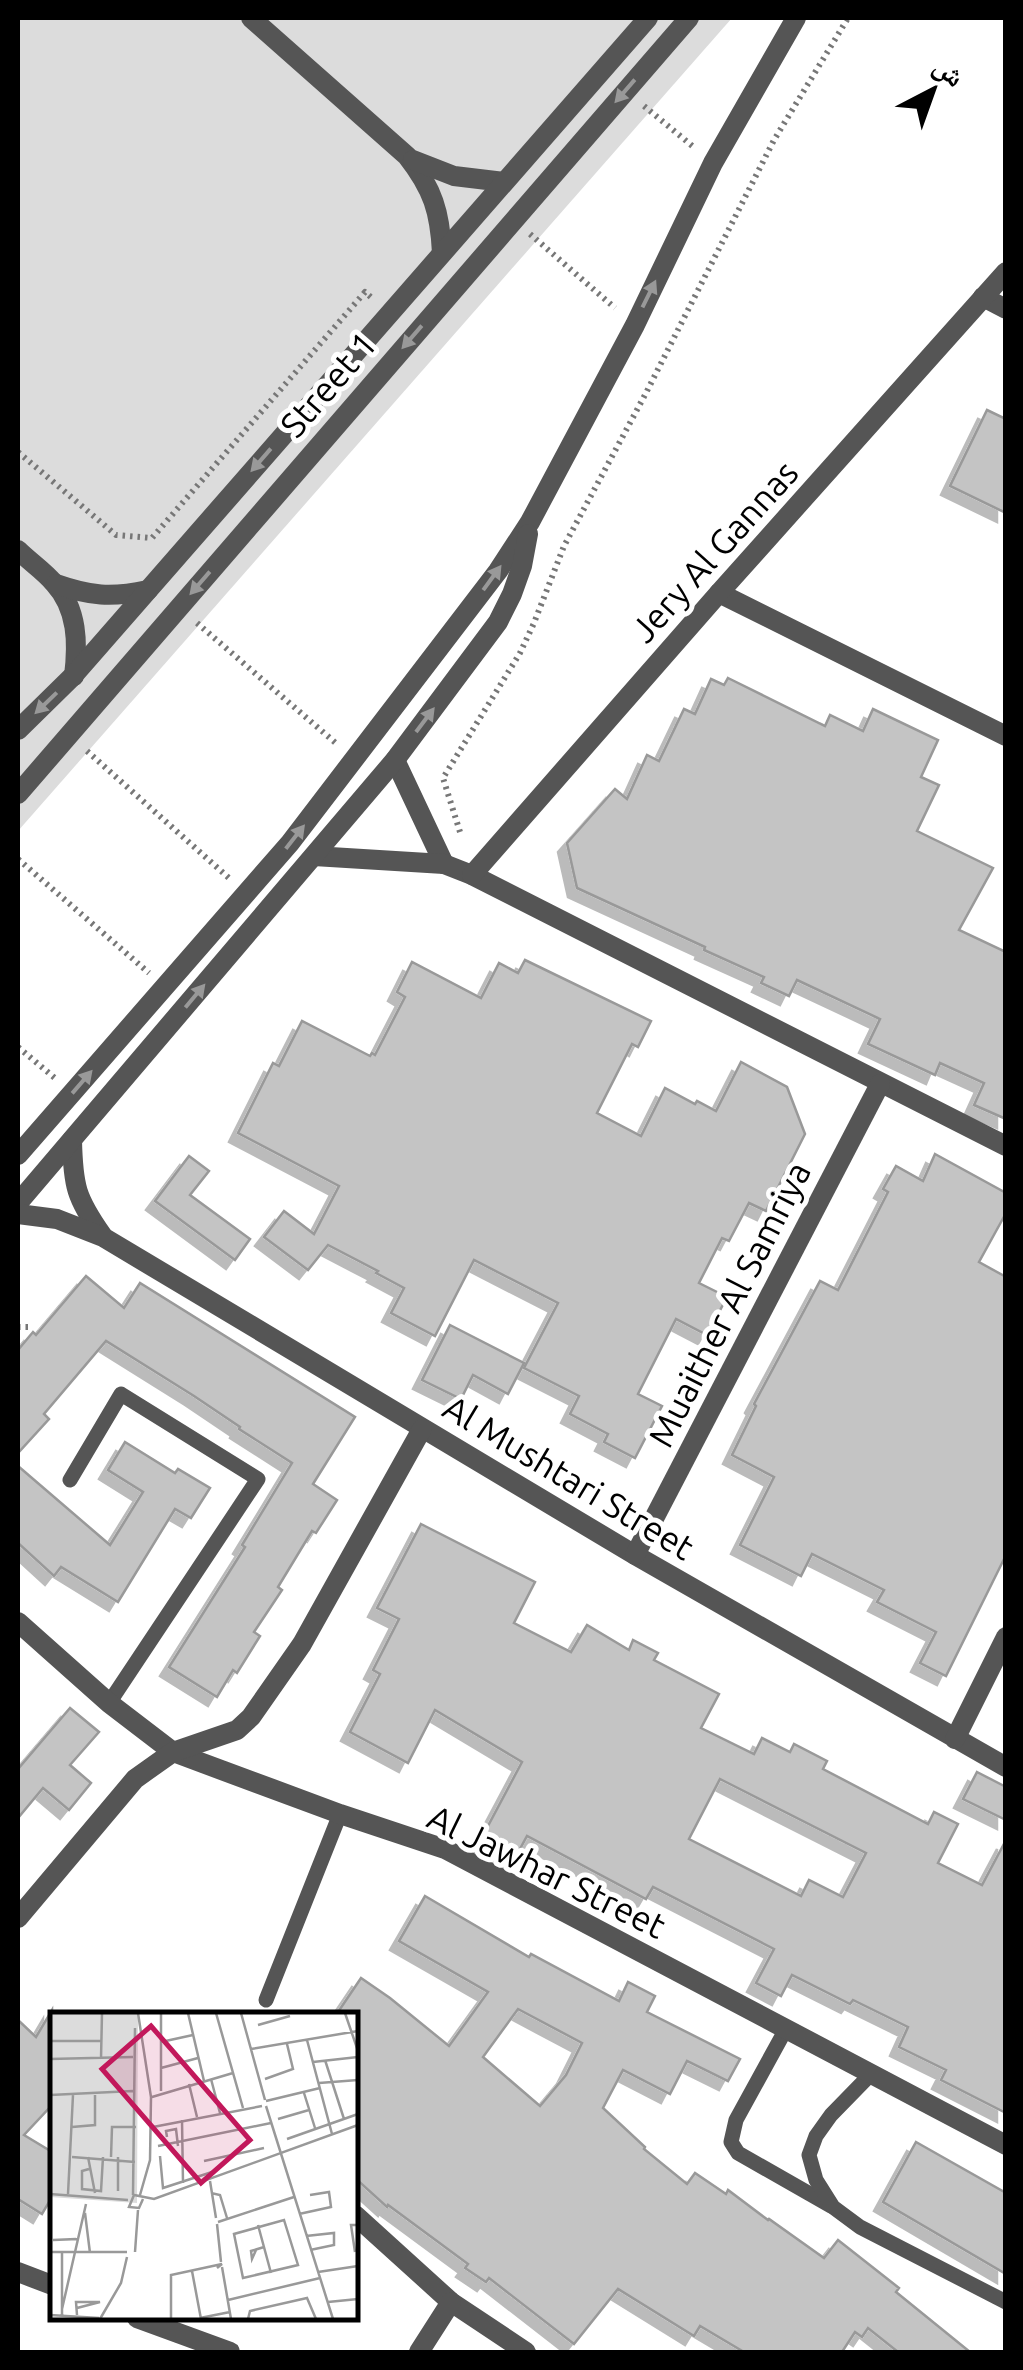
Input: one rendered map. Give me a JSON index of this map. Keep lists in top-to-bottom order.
{
  "streets": {
    "street": [
      "Street 1",
      "Jery Al Gannas",
      "Muaither Al Samriya",
      "Al Mushtari Street",
      "Al Jawhar Street"
    ]
  },
  "crossings": [
    ["Muaither Al Samriya", "Al Mushtari Street"]
  ],
  "north": "top right"
}
